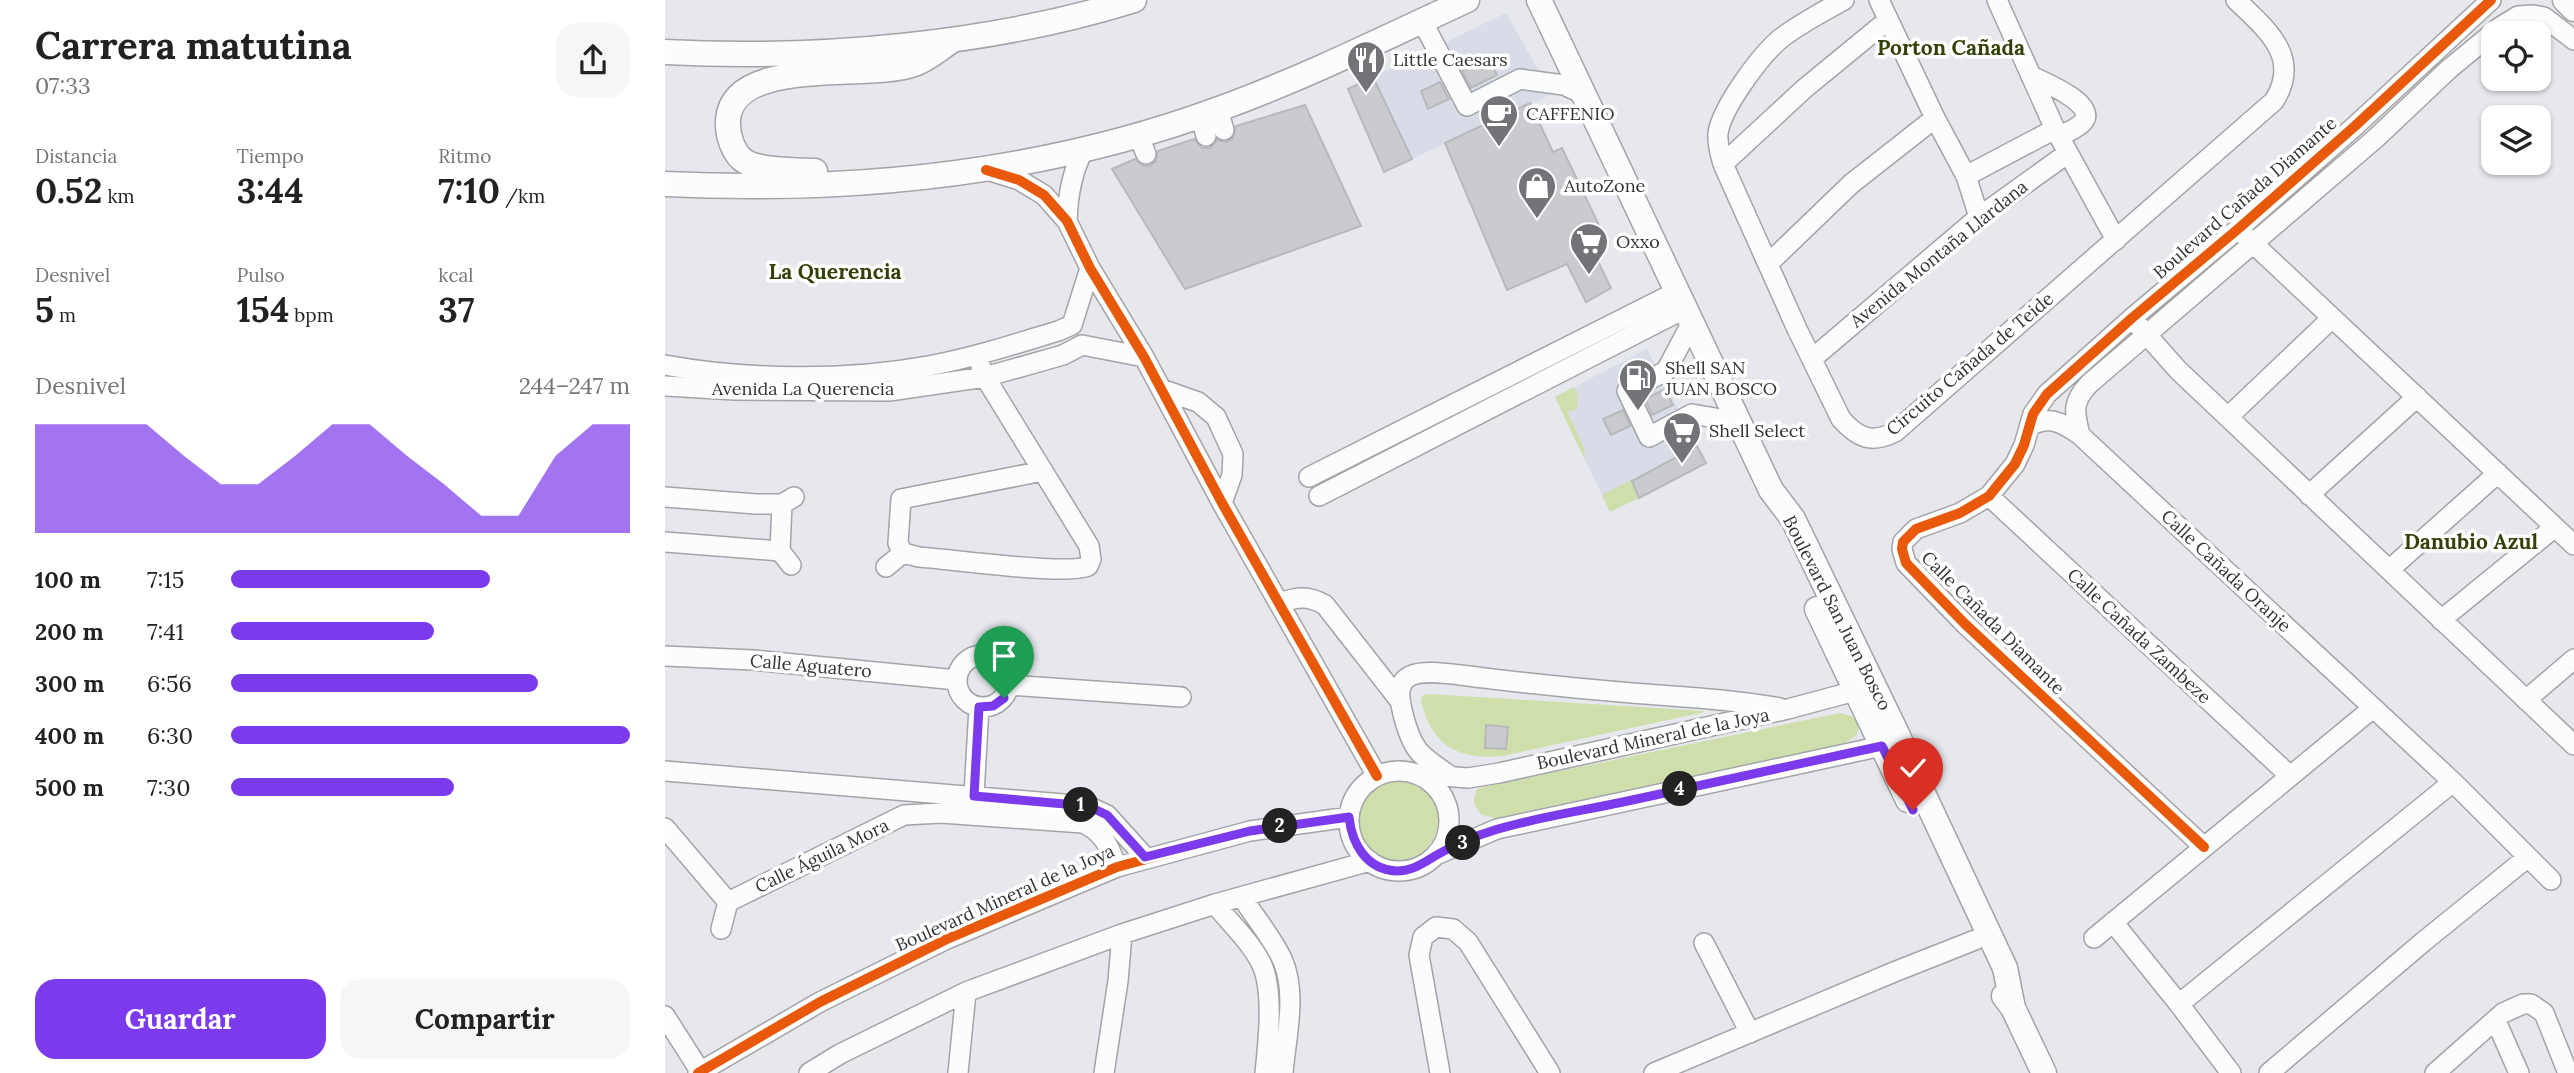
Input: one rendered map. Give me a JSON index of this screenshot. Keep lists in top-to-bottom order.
{
  "streets": {
    "main road": ["Boulevard San Juan Bosco"],
    "street": [
      "Boulevard Cañada Diamante",
      "Avenida Montaña Llardana",
      "Circuito Cañada de Teide",
      "Avenida La Querencia",
      "Calle Cañada Oranje",
      "Calle Cañada Diamante",
      "Calle Cañada Zambeze",
      "Calle Aguatero",
      "Boulevard Mineral de la Joya",
      "Calle Águila Mora"
    ]
  },
  "crossings": [
    ["Boulevard Cañada Diamante", "Calle Cañada Oranje"],
    ["Boulevard Cañada Diamante", "Calle Cañada Diamante"],
    ["Avenida Montaña Llardana", "Circuito Cañada de Teide"],
    ["Calle Cañada Oranje", "Calle Cañada Diamante"],
    ["Boulevard San Juan Bosco", "Boulevard Mineral de la Joya"],
    ["Calle Cañada Diamante", "Calle Cañada Zambeze"],
    ["Boulevard Mineral de la Joya", "Calle Águila Mora"]
  ],
  "districts": ["Porton Cañada", "La Querencia", "Danubio Azul"],
  "places": {
    "restaurant": ["Little Caesars"],
    "cafe": ["CAFFENIO"],
    "shop": ["AutoZone"],
    "supermarket": ["Oxxo", "Shell Select"],
    "fuel station": ["Shell SAN JUAN BOSCO"]
  },
  "page": {
    "heading": ["Carrera matutina", "07:33"],
    "stats": [
      ["Distancia", "0.52 km"],
      ["Tiempo", "3:44"],
      ["Ritmo", "7:10 /km"],
      ["Desnivel", "5 m"],
      ["Pulso", "154 bpm"],
      ["kcal", "37"]
    ],
    "chart": ["Desnivel", "244–247 m"],
    "list": [
      {
        "name": "100 m",
        "note": "7:15"
      },
      {
        "name": "200 m",
        "note": "7:41"
      },
      {
        "name": "300 m",
        "note": "6:56"
      },
      {
        "name": "400 m",
        "note": "6:30"
      },
      {
        "name": "500 m",
        "note": "7:30"
      }
    ],
    "pins": [
      "4",
      "1",
      "2",
      "3"
    ],
    "buttons": ["Guardar", "Compartir"]
  }
}
